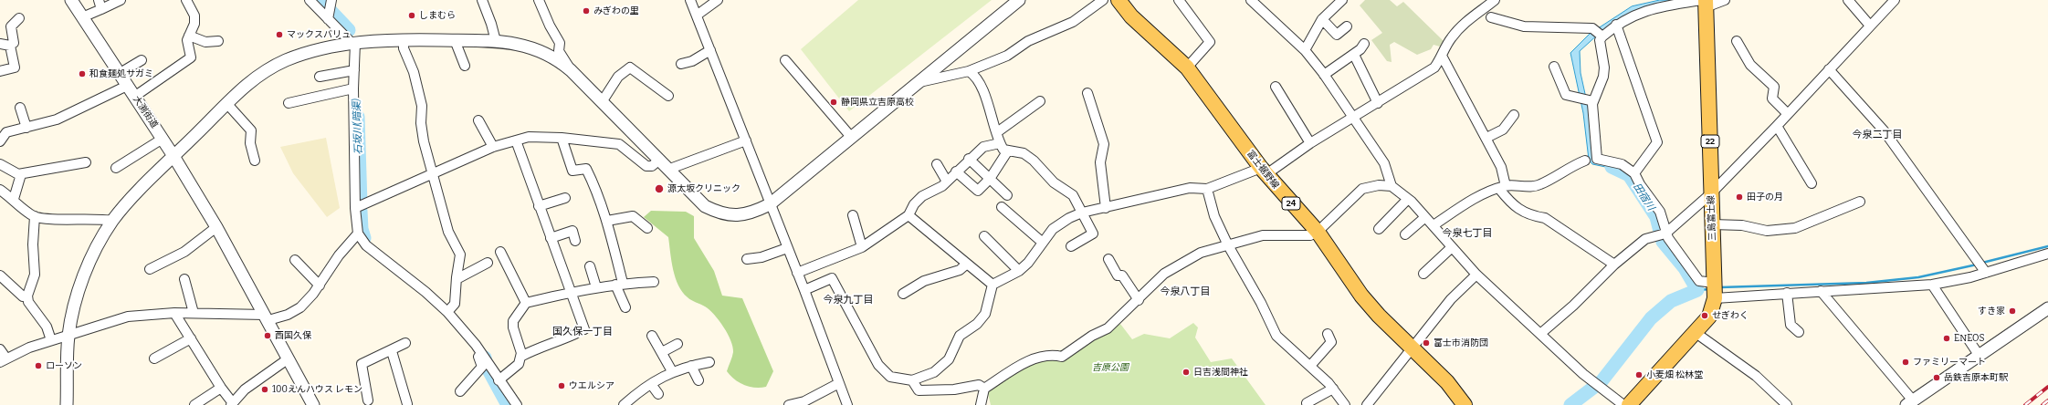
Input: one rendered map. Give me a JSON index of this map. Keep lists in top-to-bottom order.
{
  "streets": {
    "main road": [
      "22",
      "富士裾野線",
      "24",
      "三島富士線"
    ],
    "street": ["大渕街道"]
  },
  "districts": [
    "今泉二丁目",
    "今泉七丁目",
    "今泉八丁目",
    "今泉九丁目",
    "国久保一丁目"
  ],
  "water": ["石坂川(暗渠)", "田宿川"],
  "parks": ["吉原公園"],
  "places": [
    "みぎわの里",
    "しまむら",
    "マックスバリュ",
    "和食麺処サガミ",
    "静岡県立吉原高校",
    "源太坂クリニック",
    "田子の月",
    "すき家",
    "せぎわく",
    "西国久保",
    "ENEOS",
    "富士市消防団",
    "ファミリーマート",
    "ローソン",
    "日吉浅間神社",
    "小麦畑 松林堂",
    "岳鉄吉原本町駅",
    "ウエルシア",
    "100えんハウス レモン"
  ]
}
